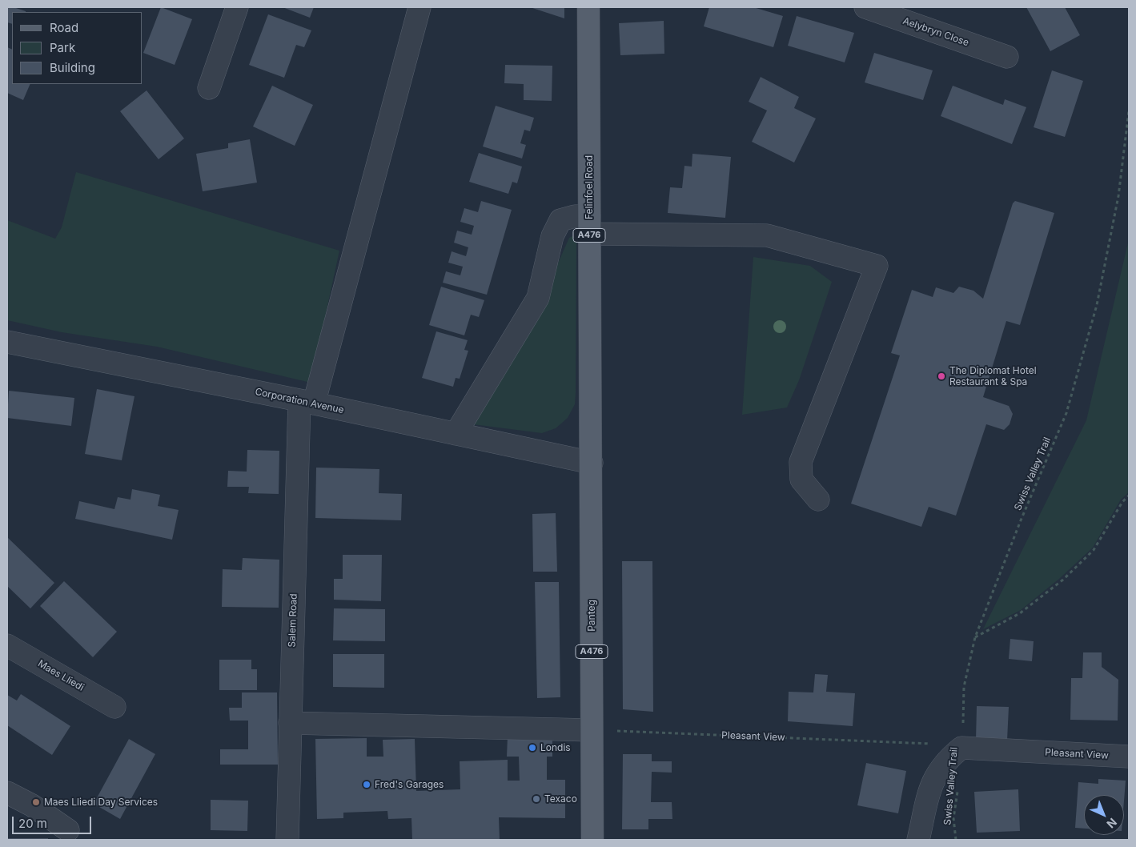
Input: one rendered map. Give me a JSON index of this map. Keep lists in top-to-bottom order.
{
  "streets": {
    "main road": ["Felinfoel Road", "A476", "Panteg"],
    "street": [
      "Aelybryn Close",
      "Corporation Avenue",
      "Salem Road",
      "Maes Lliedi",
      "Pleasant View"
    ],
    "path": ["Swiss Valley Trail"]
  },
  "crossings": [
    ["Felinfoel Road", "Corporation Avenue"],
    ["Felinfoel Road", "Panteg"],
    ["Corporation Avenue", "Panteg"],
    ["Corporation Avenue", "Salem Road"],
    ["Swiss Valley Trail", "Pleasant View"],
    ["Panteg", "Pleasant View"]
  ],
  "places": [
    "The Diplomat Hotel Restaurant & Spa",
    "Londis",
    "Fred's Garages",
    "Texaco",
    "Maes Lliedi Day Services"
  ],
  "legend": ["Road", "Park", "Building"],
  "scale_bar": "20 m",
  "north": "bottom right"
}
